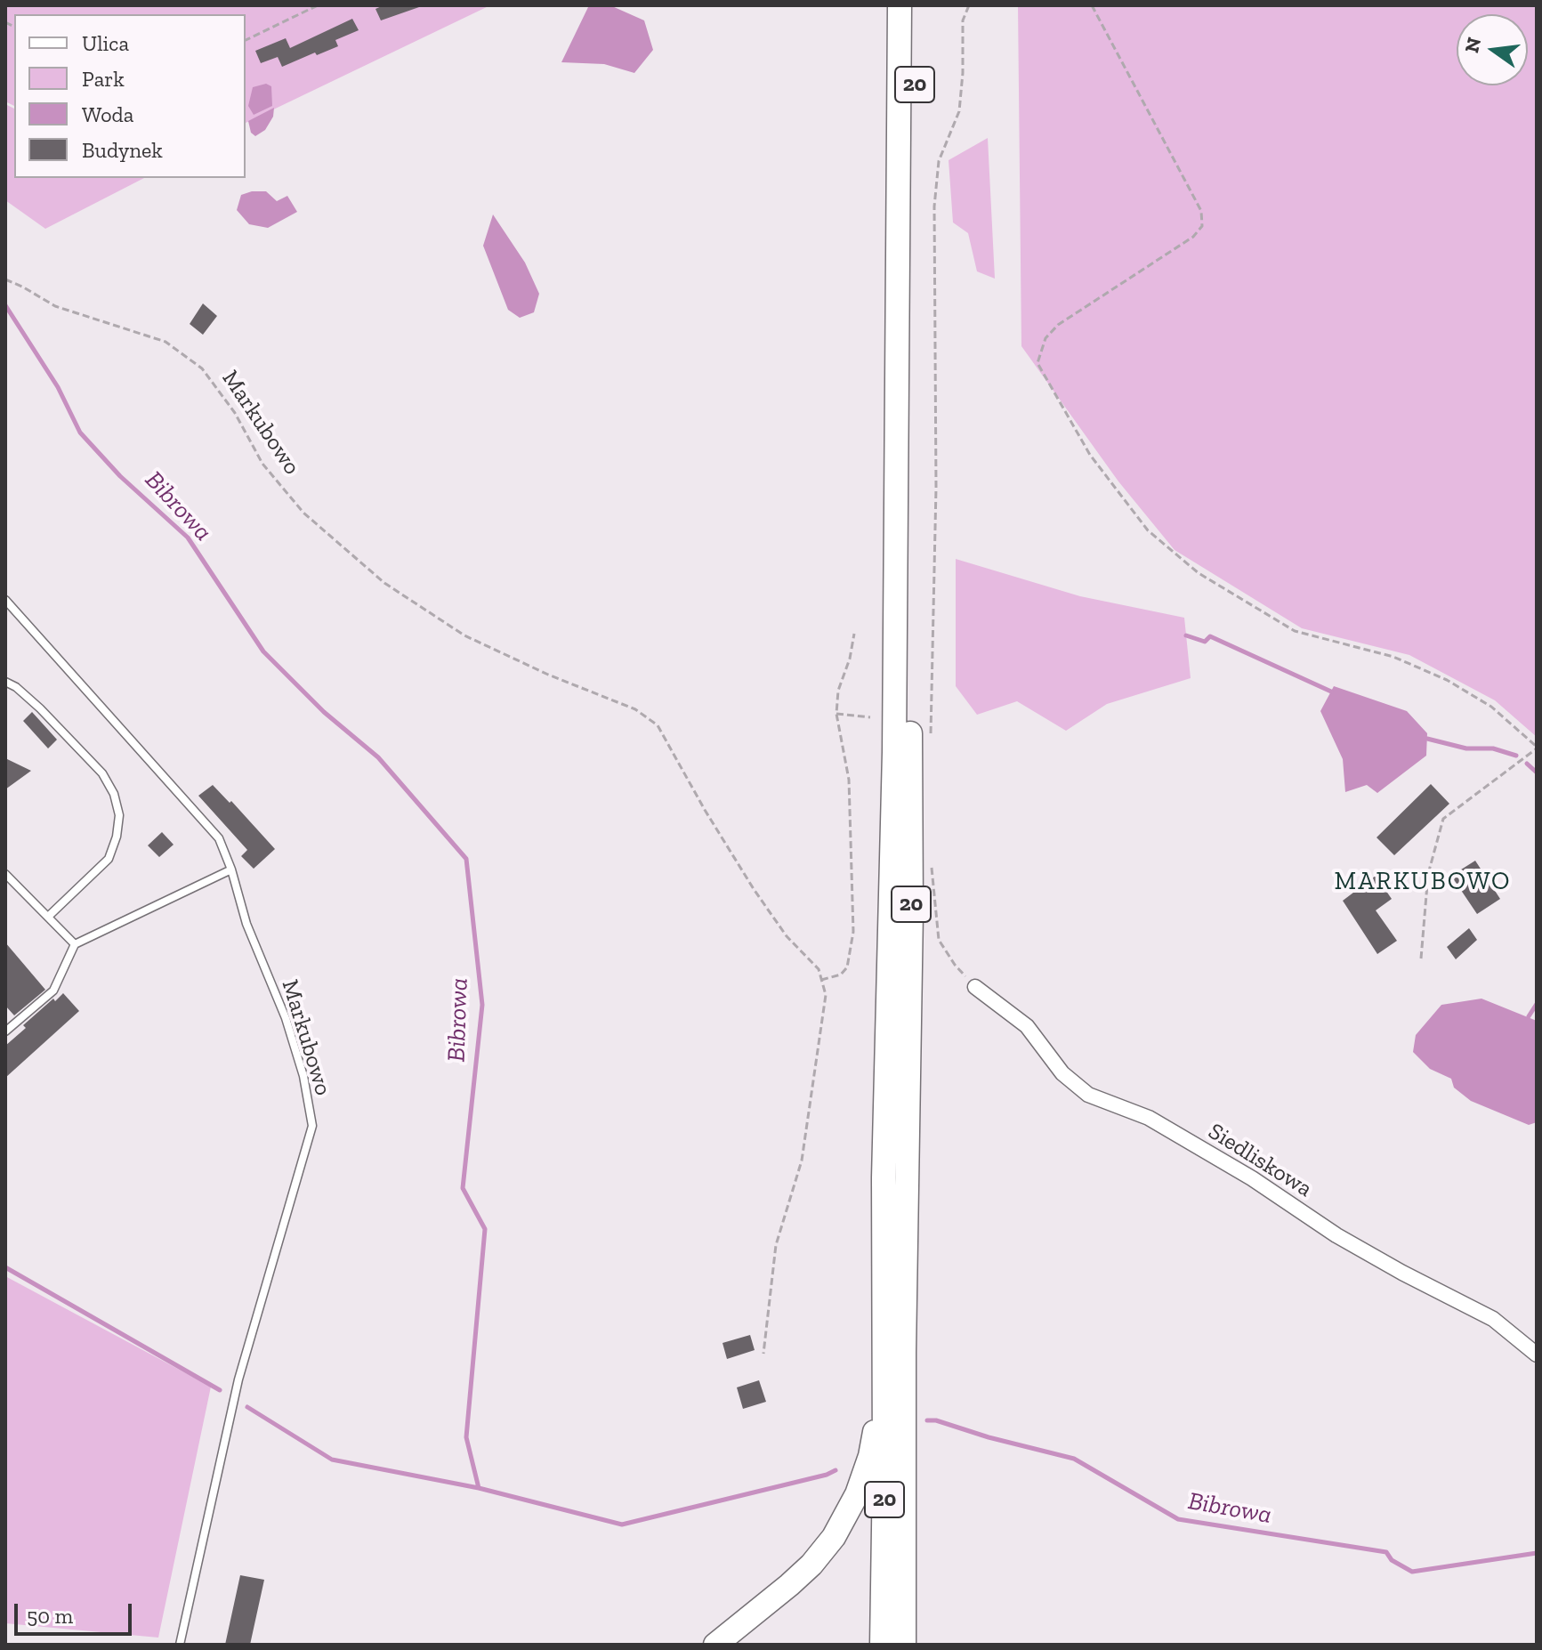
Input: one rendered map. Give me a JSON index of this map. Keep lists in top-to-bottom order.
{
  "streets": {
    "main road": ["20"],
    "street": ["Siedliskowa"],
    "lane": ["Markubowo"]
  },
  "districts": ["MARKUBOWO"],
  "water": ["Bibrowa"],
  "legend": [
    "Ulica",
    "Park",
    "Woda",
    "Budynek"
  ],
  "scale_bar": "50 m",
  "north": "left"
}
